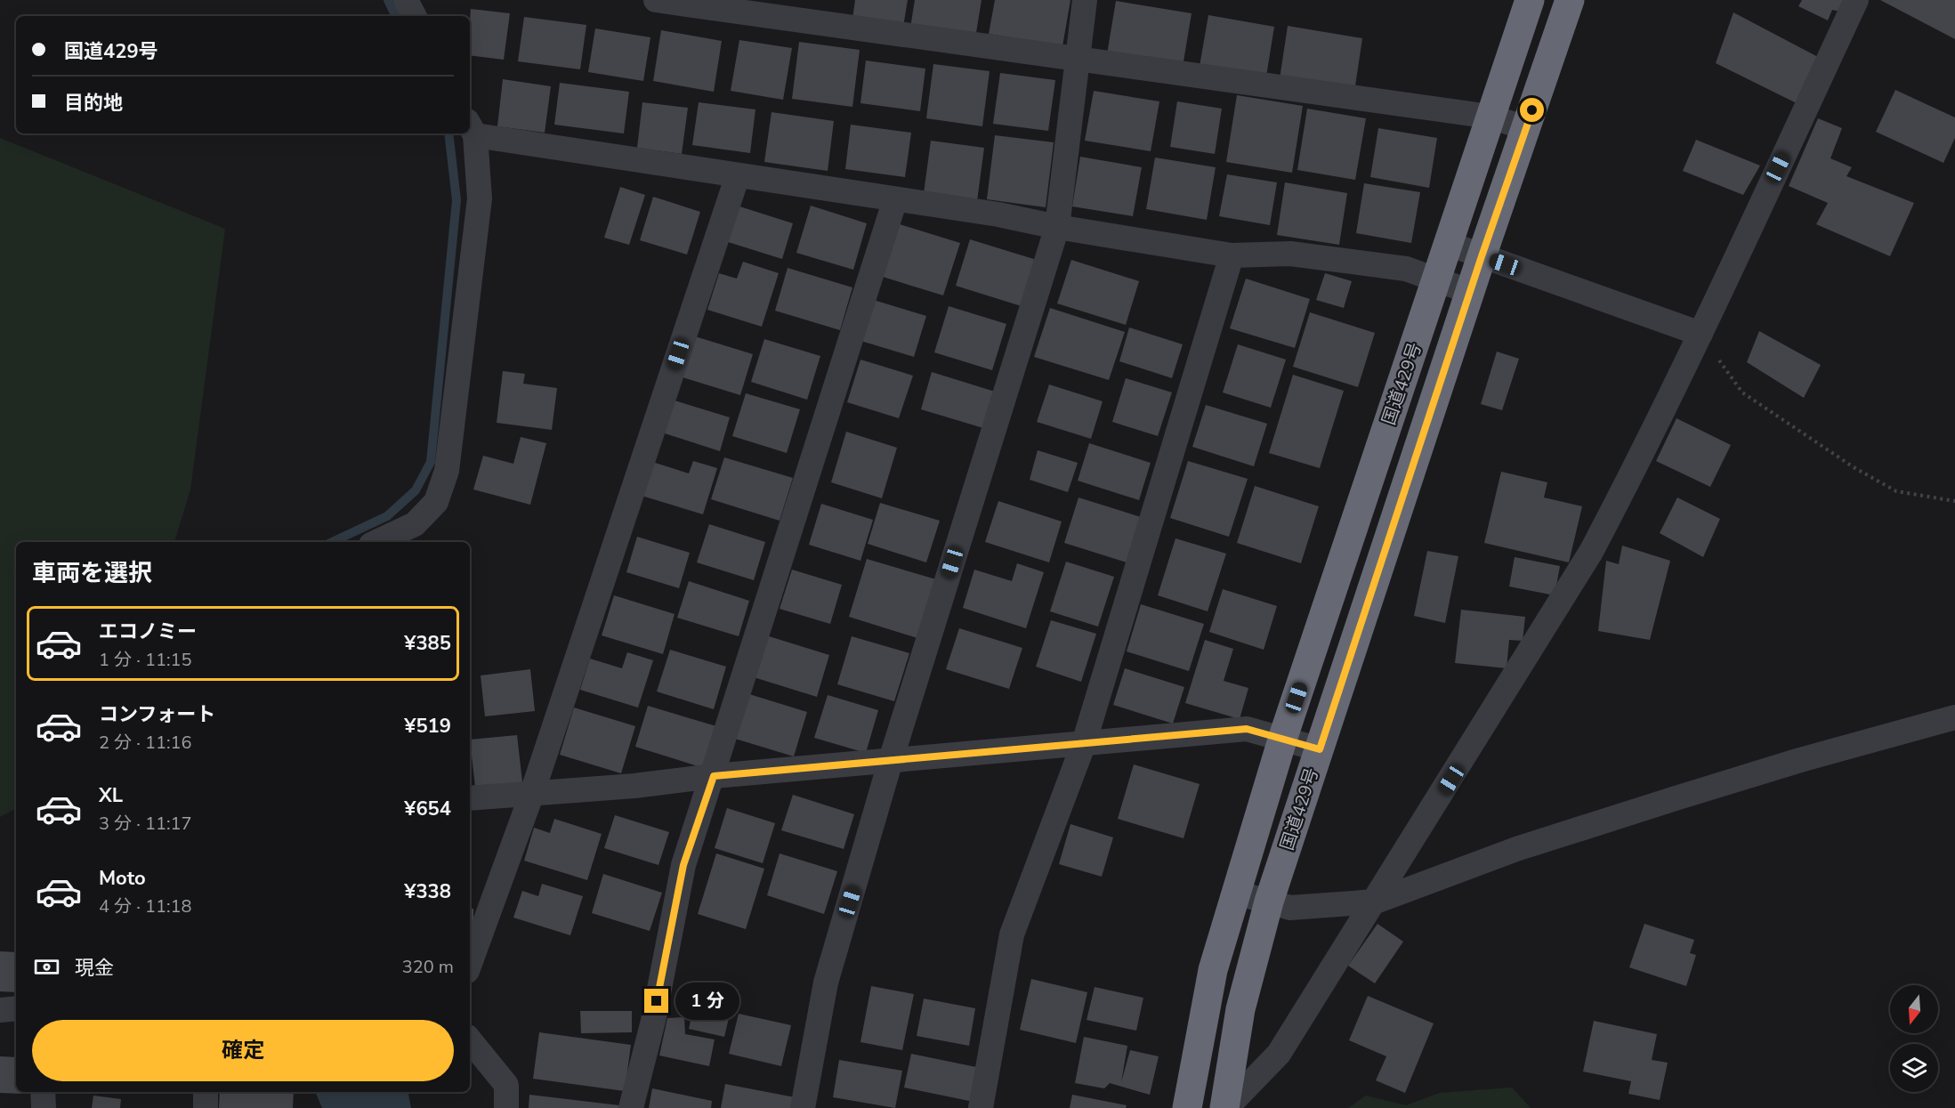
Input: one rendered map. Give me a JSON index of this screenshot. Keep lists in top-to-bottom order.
{
  "streets": {
    "highway": ["国道429号"]
  },
  "north": "bottom",
  "page": {
    "banner": ["国道429号", "目的地"],
    "heading": "車両を選択",
    "list": [
      {
        "name": "エコノミー",
        "note": "1 分 · 11:15",
        "value": "¥385"
      },
      {
        "name": "コンフォート",
        "note": "2 分 · 11:16",
        "value": "¥519"
      },
      {
        "name": "XL",
        "note": "3 分 · 11:17",
        "value": "¥654"
      },
      {
        "name": "Moto",
        "note": "4 分 · 11:18",
        "value": "¥338"
      }
    ],
    "pay": ["現金", "320 m"],
    "bubble": "1 分",
    "buttons": "確定"
  }
}
